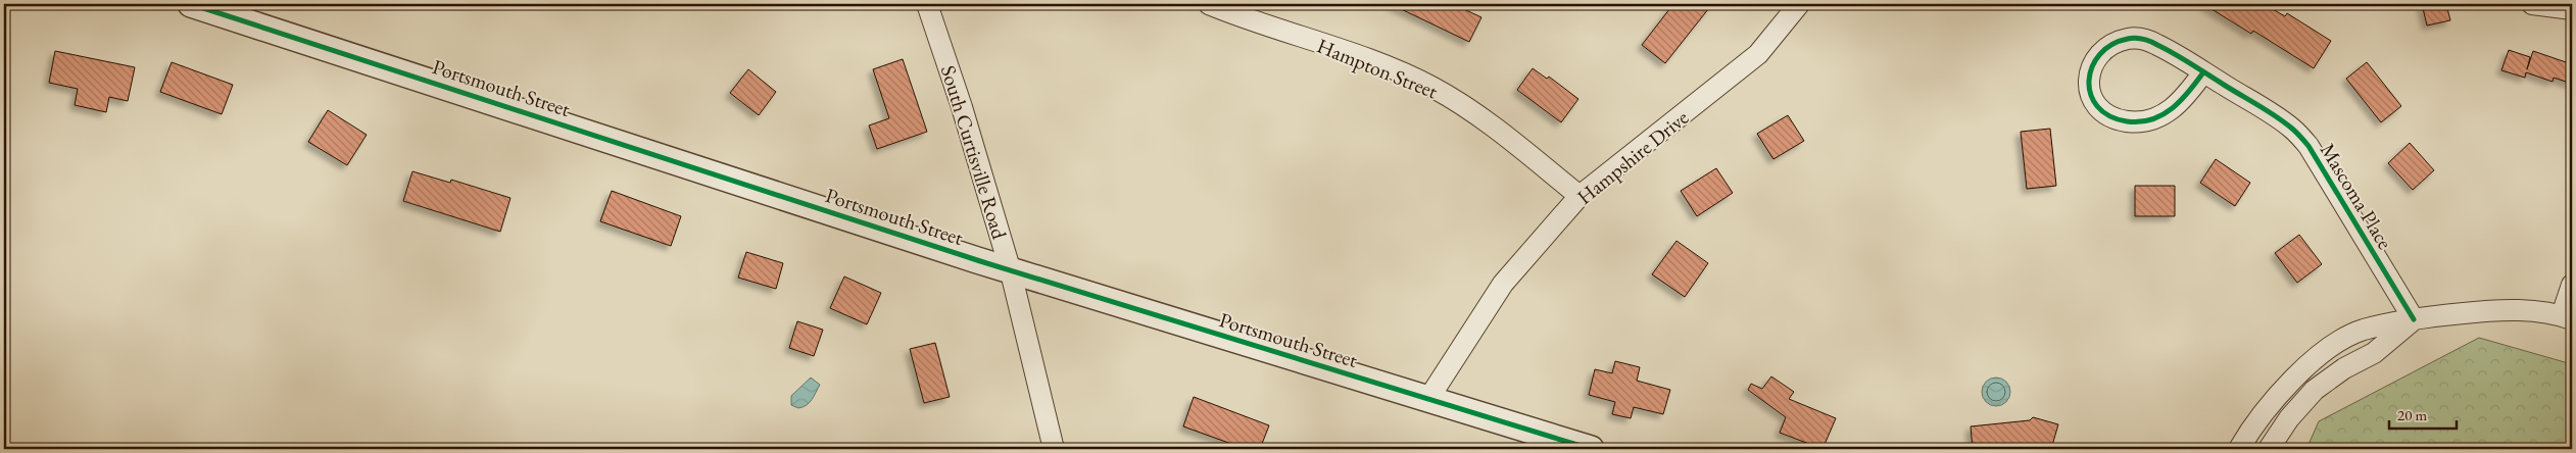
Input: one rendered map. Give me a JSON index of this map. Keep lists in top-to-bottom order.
{
  "streets": {
    "street": [
      "Hampton Street",
      "Portsmouth Street",
      "South Curtisville Road",
      "Hampshire Drive",
      "Mascoma Place"
    ]
  },
  "crossings": [
    ["Hampton Street", "Hampshire Drive"],
    ["Portsmouth Street", "South Curtisville Road"],
    ["Portsmouth Street", "Hampshire Drive"]
  ],
  "scale_bar": "20 m"
}
